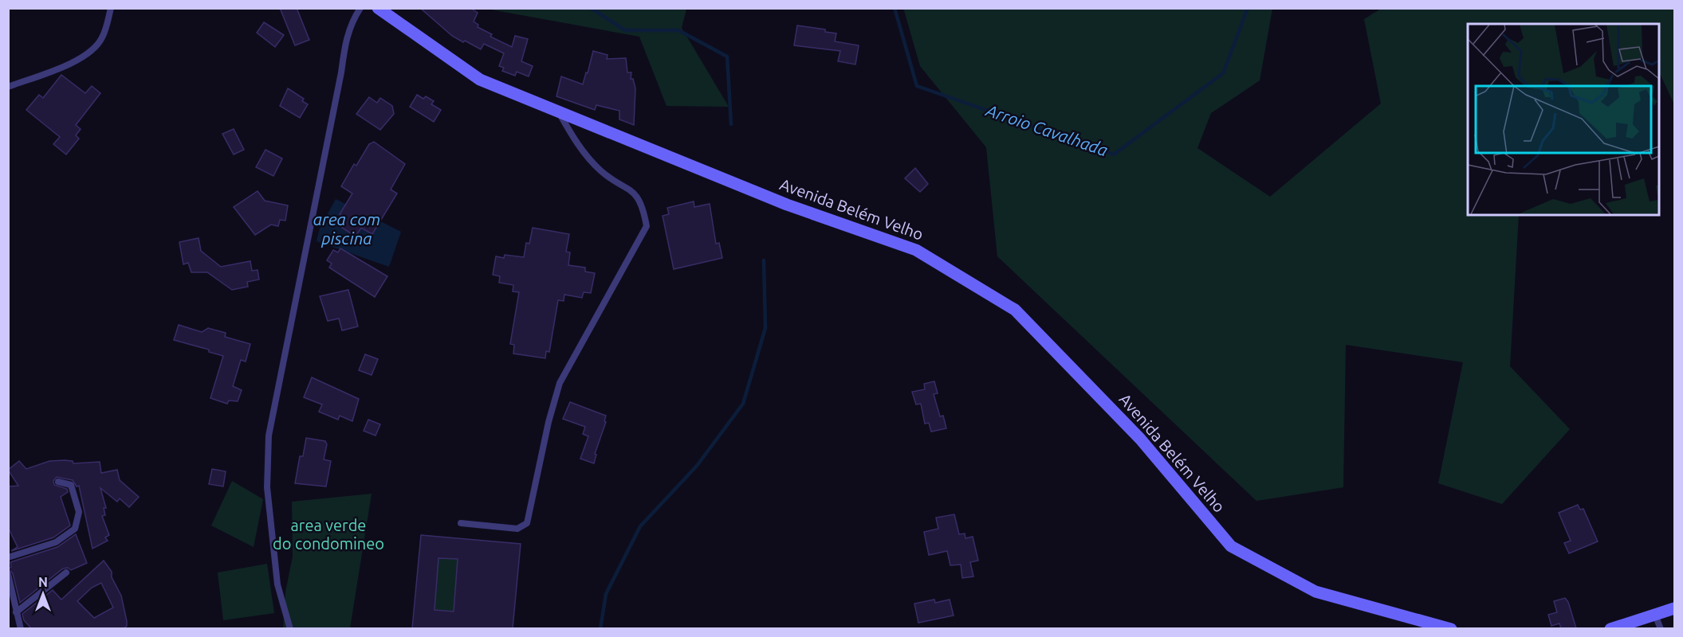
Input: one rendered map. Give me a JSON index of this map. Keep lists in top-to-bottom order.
{
  "streets": {
    "main road": ["Avenida Belém Velho"]
  },
  "water": ["Arroio Cavalhada", "area com piscina"],
  "parks": ["area verde do condomineo"],
  "north": "top"
}
